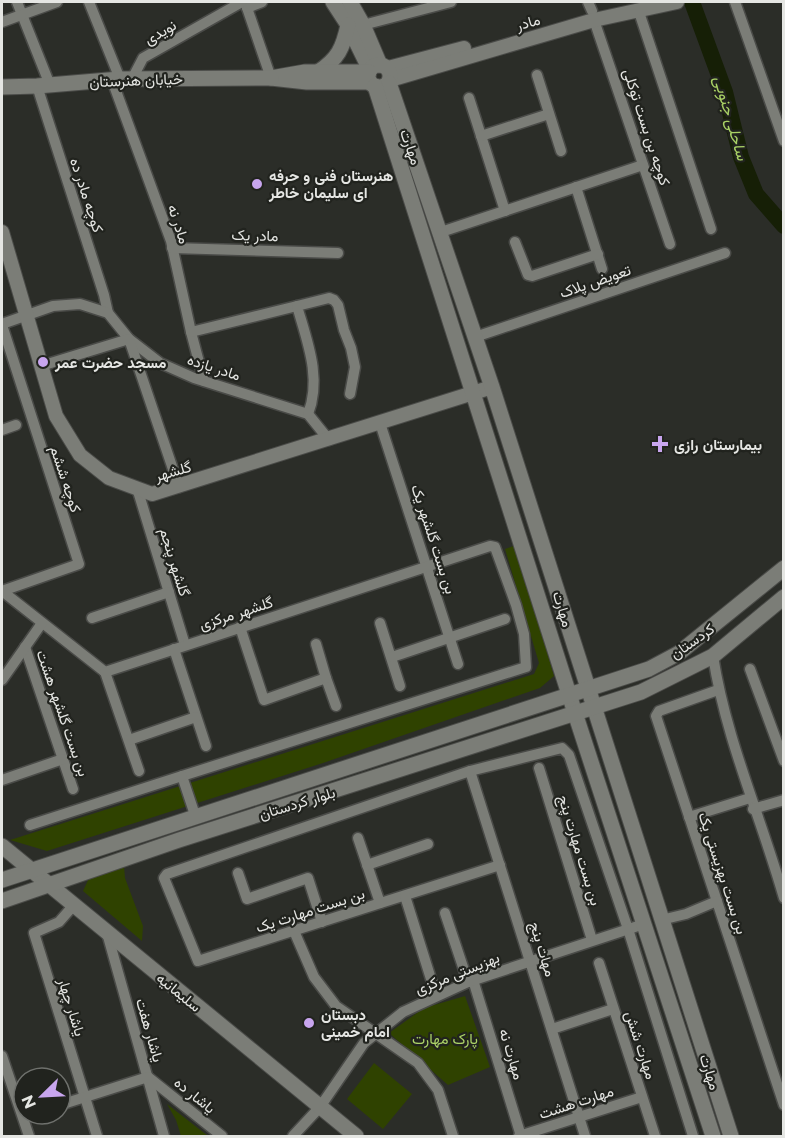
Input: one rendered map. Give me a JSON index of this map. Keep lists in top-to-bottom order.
{
  "streets": {
    "main road": [
      "خیابان هنرستان",
      "مهارت",
      "کردستان",
      "بلوار کردستان",
      "سلیمانیه"
    ],
    "street": [
      "مادر",
      "نویدی",
      "کوچه بن بست توکلی",
      "کوچه مادر ده",
      "مادر نه",
      "مادر یک",
      "تعویض پلاک",
      "مادر یازده",
      "گلشهر",
      "کوچه ششم",
      "بن بست گلشهر یک",
      "گلشهر پنجم",
      "گلشهر مرکزی",
      "بن بست گلشهر هشت",
      "بن بست مهارت پنج",
      "بن بست بهزیستی یک",
      "بن بست مهارت یک",
      "مهات پنج",
      "بهزیستی مرکزی",
      "یاشار چهار",
      "یاشار هفت",
      "مهارت شش",
      "مهارت نه",
      "یاشار ده",
      "مهارت هشت"
    ]
  },
  "crossings": [
    ["مادر", "خیابان هنرستان"],
    ["مادر", "کوچه بن بست توکلی"],
    ["مادر", "مهارت"],
    ["نویدی", "خیابان هنرستان"],
    ["نویدی", "مادر نه"],
    ["خیابان هنرستان", "مهارت"],
    ["خیابان هنرستان", "کوچه مادر ده"],
    ["خیابان هنرستان", "مادر نه"],
    ["مهارت", "تعویض پلاک"],
    ["مهارت", "گلشهر"],
    ["مهارت", "کردستان"],
    ["مهارت", "بلوار کردستان"],
    ["مهارت", "بهزیستی مرکزی"],
    ["کوچه مادر ده", "مادر یازده"],
    ["مادر نه", "مادر یک"],
    ["مادر نه", "مادر یازده"],
    ["گلشهر", "بن بست گلشهر یک"],
    ["گلشهر", "گلشهر پنجم"],
    ["بن بست گلشهر یک", "گلشهر مرکزی"],
    ["گلشهر پنجم", "گلشهر مرکزی"],
    ["کردستان", "بلوار کردستان"],
    ["بلوار کردستان", "سلیمانیه"],
    ["بن بست مهارت پنج", "بهزیستی مرکزی"],
    ["بن بست مهارت یک", "مهات پنج"],
    ["مهات پنج", "بهزیستی مرکزی"],
    ["مهات پنج", "مهارت هشت"],
    ["بهزیستی مرکزی", "سلیمانیه"],
    ["بهزیستی مرکزی", "مهارت نه"],
    ["سلیمانیه", "یاشار چهار"],
    ["سلیمانیه", "یاشار هفت"],
    ["یاشار هفت", "یاشار ده"],
    ["مهارت شش", "مهارت هشت"],
    ["مهارت نه", "مهارت هشت"]
  ],
  "water": ["ساحلی جنوبی"],
  "parks": ["پارک مهارت"],
  "places": {
    "other": ["هنرستان فنی و حرفه ای سلیمان خاطر", "مسجد حضرت عمر", "دبستان امام خمینی"],
    "health": ["بیمارستان رازی"]
  },
  "north": "bottom left"
}
